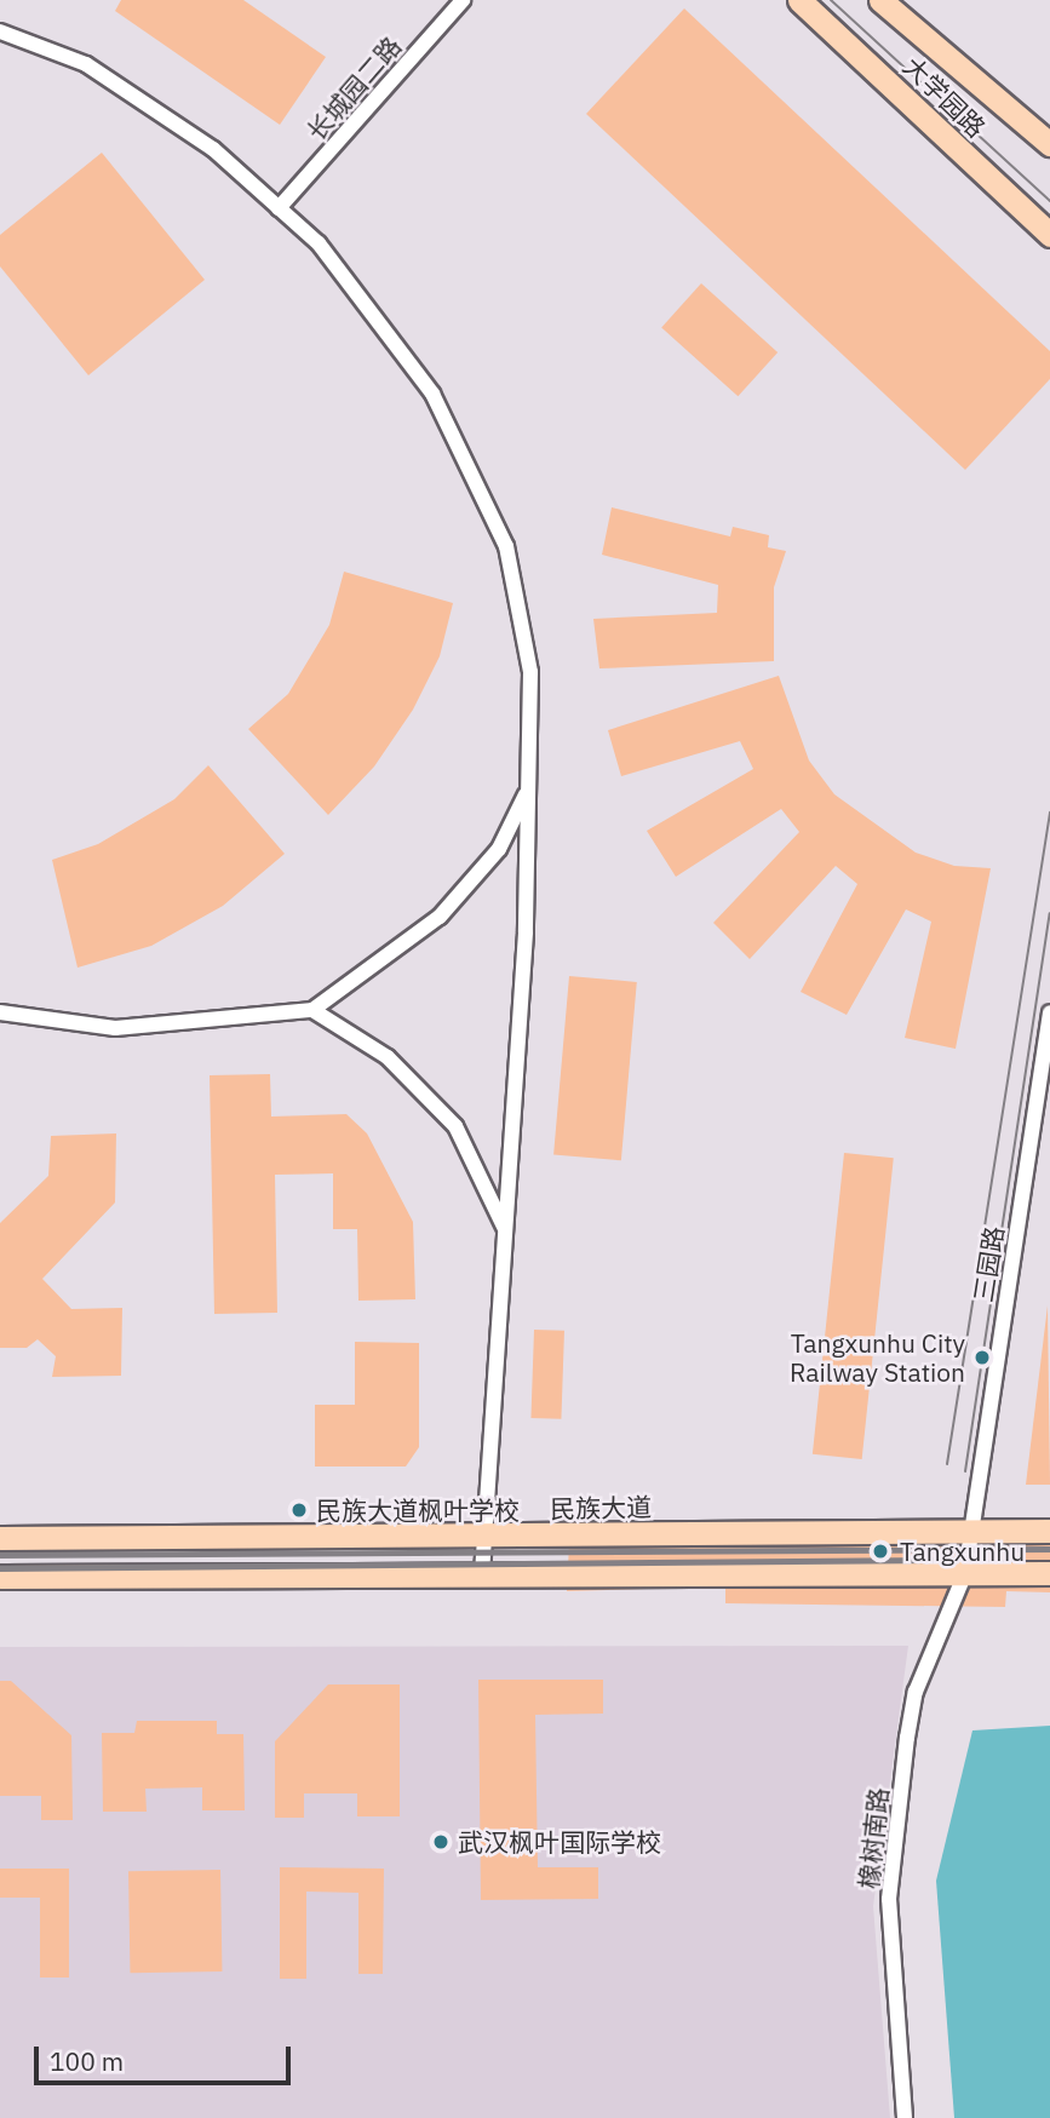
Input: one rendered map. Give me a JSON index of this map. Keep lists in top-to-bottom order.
{
  "streets": {
    "main road": ["大学园路", "民族大道"],
    "street": ["长城园二路", "三园路", "橡树南路"]
  },
  "crossings": [
    ["三园路", "民族大道"],
    ["三园路", "橡树南路"]
  ],
  "places": [
    "Tangxunhu City Railway Station",
    "民族大道枫叶学校",
    "Tangxunhu",
    "武汉枫叶国际学校"
  ],
  "scale_bar": "100 m"
}
